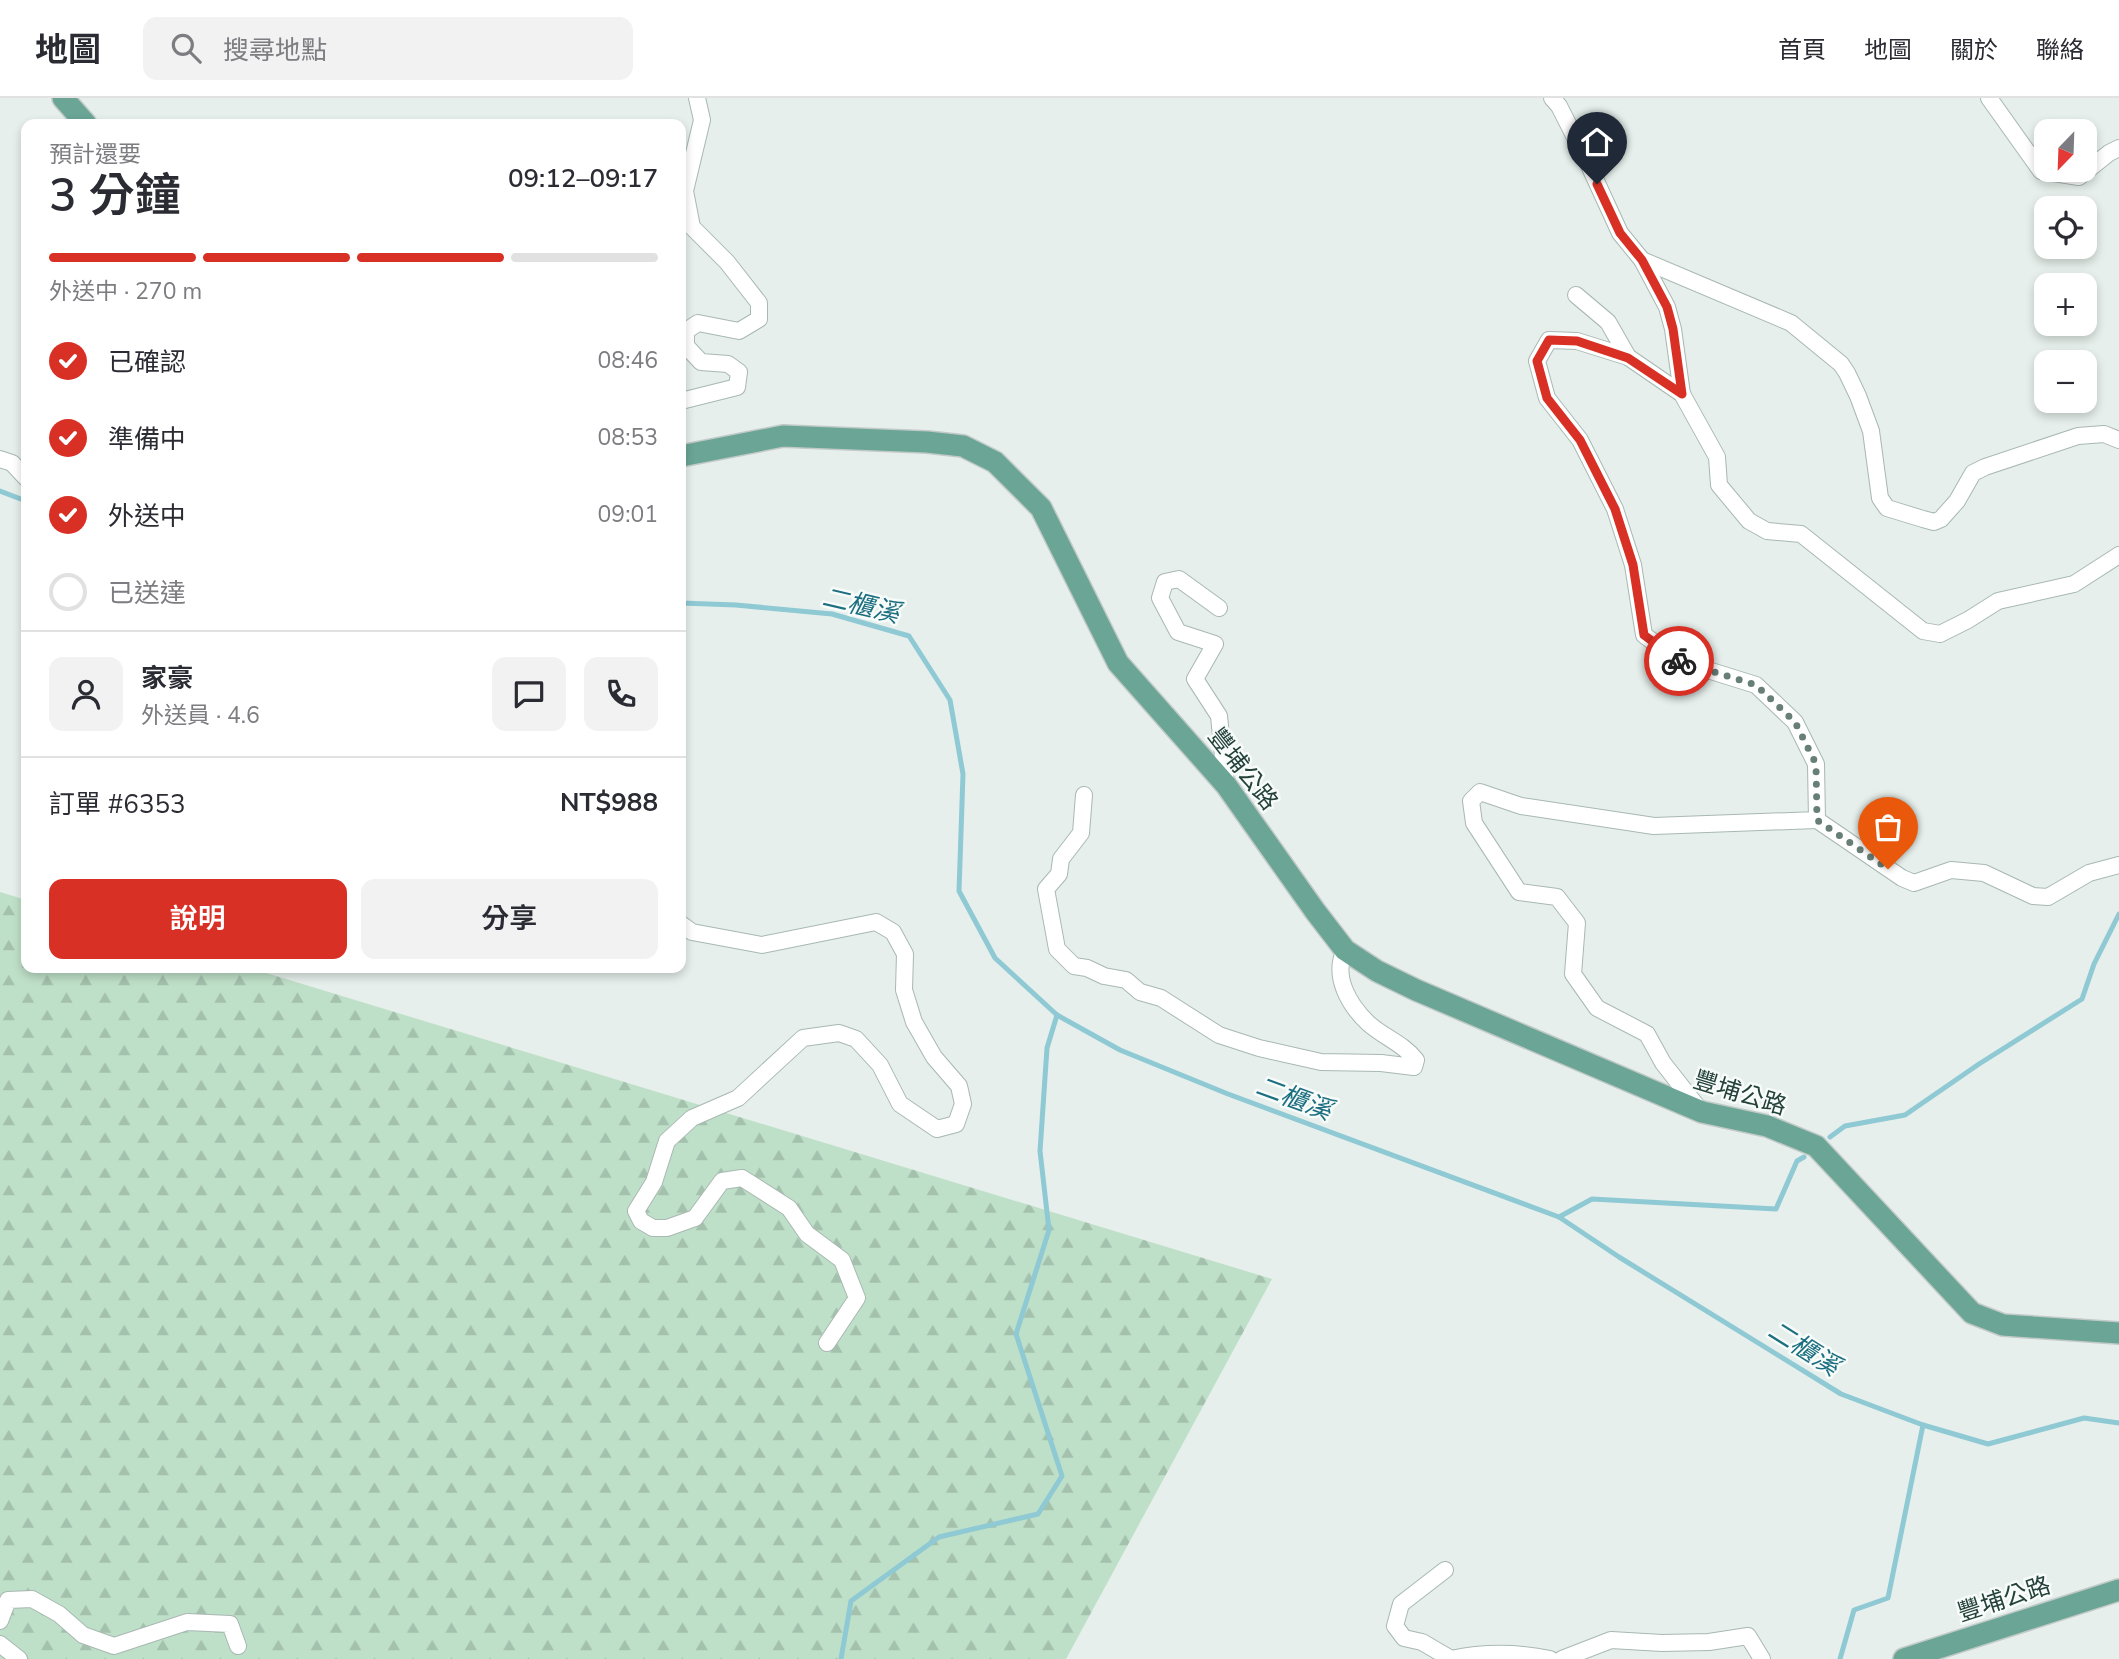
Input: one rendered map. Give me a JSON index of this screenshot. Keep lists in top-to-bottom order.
{
  "streets": {
    "main road": ["豐埔公路"]
  },
  "water": ["二櫃溪"],
  "north": "bottom left",
  "page": {
    "header": "地圖",
    "search": "搜尋地點",
    "nav": [
      "首頁",
      "地圖",
      "關於",
      "聯絡"
    ],
    "map_buttons": ["+", "−"],
    "heading": ["3 分鐘", "預計還要", "09:12–09:17"],
    "panel": [
      "家豪",
      "外送員 · 4.6",
      "訂單 #6353",
      "NT$988"
    ],
    "bar": "外送中 · 270 m",
    "list": [
      ["已確認", "08:46"],
      ["準備中", "08:53"],
      ["外送中", "09:01"],
      "已送達"
    ],
    "buttons": ["說明", "分享"]
  }
}
